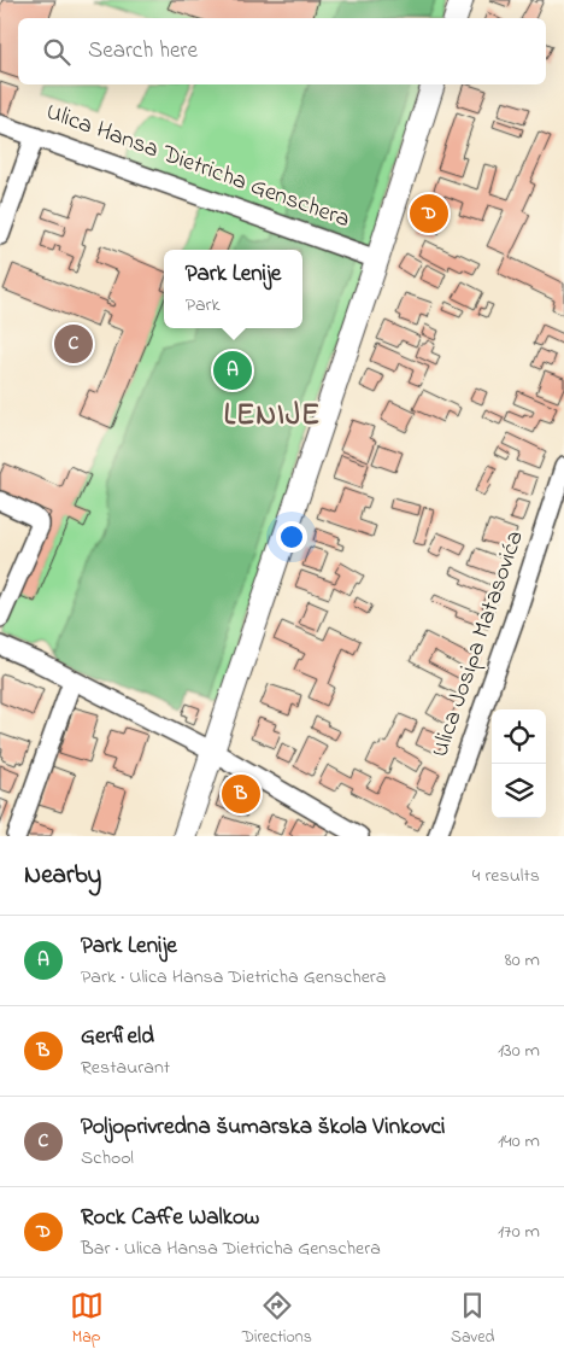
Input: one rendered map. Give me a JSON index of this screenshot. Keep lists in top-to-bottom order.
{
  "streets": {
    "street": ["Ulica Hansa Dietricha Genschera", "Ulica Josipa Matasovića"]
  },
  "districts": ["LENIJE"],
  "page": {
    "search": "Search here",
    "pins": [
      "D",
      "C",
      "A",
      "B"
    ],
    "popup": ["Park Lenije", "Park"],
    "heading": ["Nearby", "4 results"],
    "list": [
      {
        "mark": "A",
        "name": "Park Lenije",
        "note": "Park · Ulica Hansa Dietricha Genschera",
        "value": "80 m"
      },
      {
        "mark": "B",
        "name": "Gerfield",
        "note": "Restaurant",
        "value": "130 m"
      },
      {
        "mark": "C",
        "name": "Poljoprivredna šumarska škola Vinkovci",
        "note": "School",
        "value": "140 m"
      },
      {
        "mark": "D",
        "name": "Rock Caffe Walkow",
        "note": "Bar · Ulica Hansa Dietricha Genschera",
        "value": "170 m"
      }
    ],
    "nav": ["Map", "Directions", "Saved"]
  }
}
